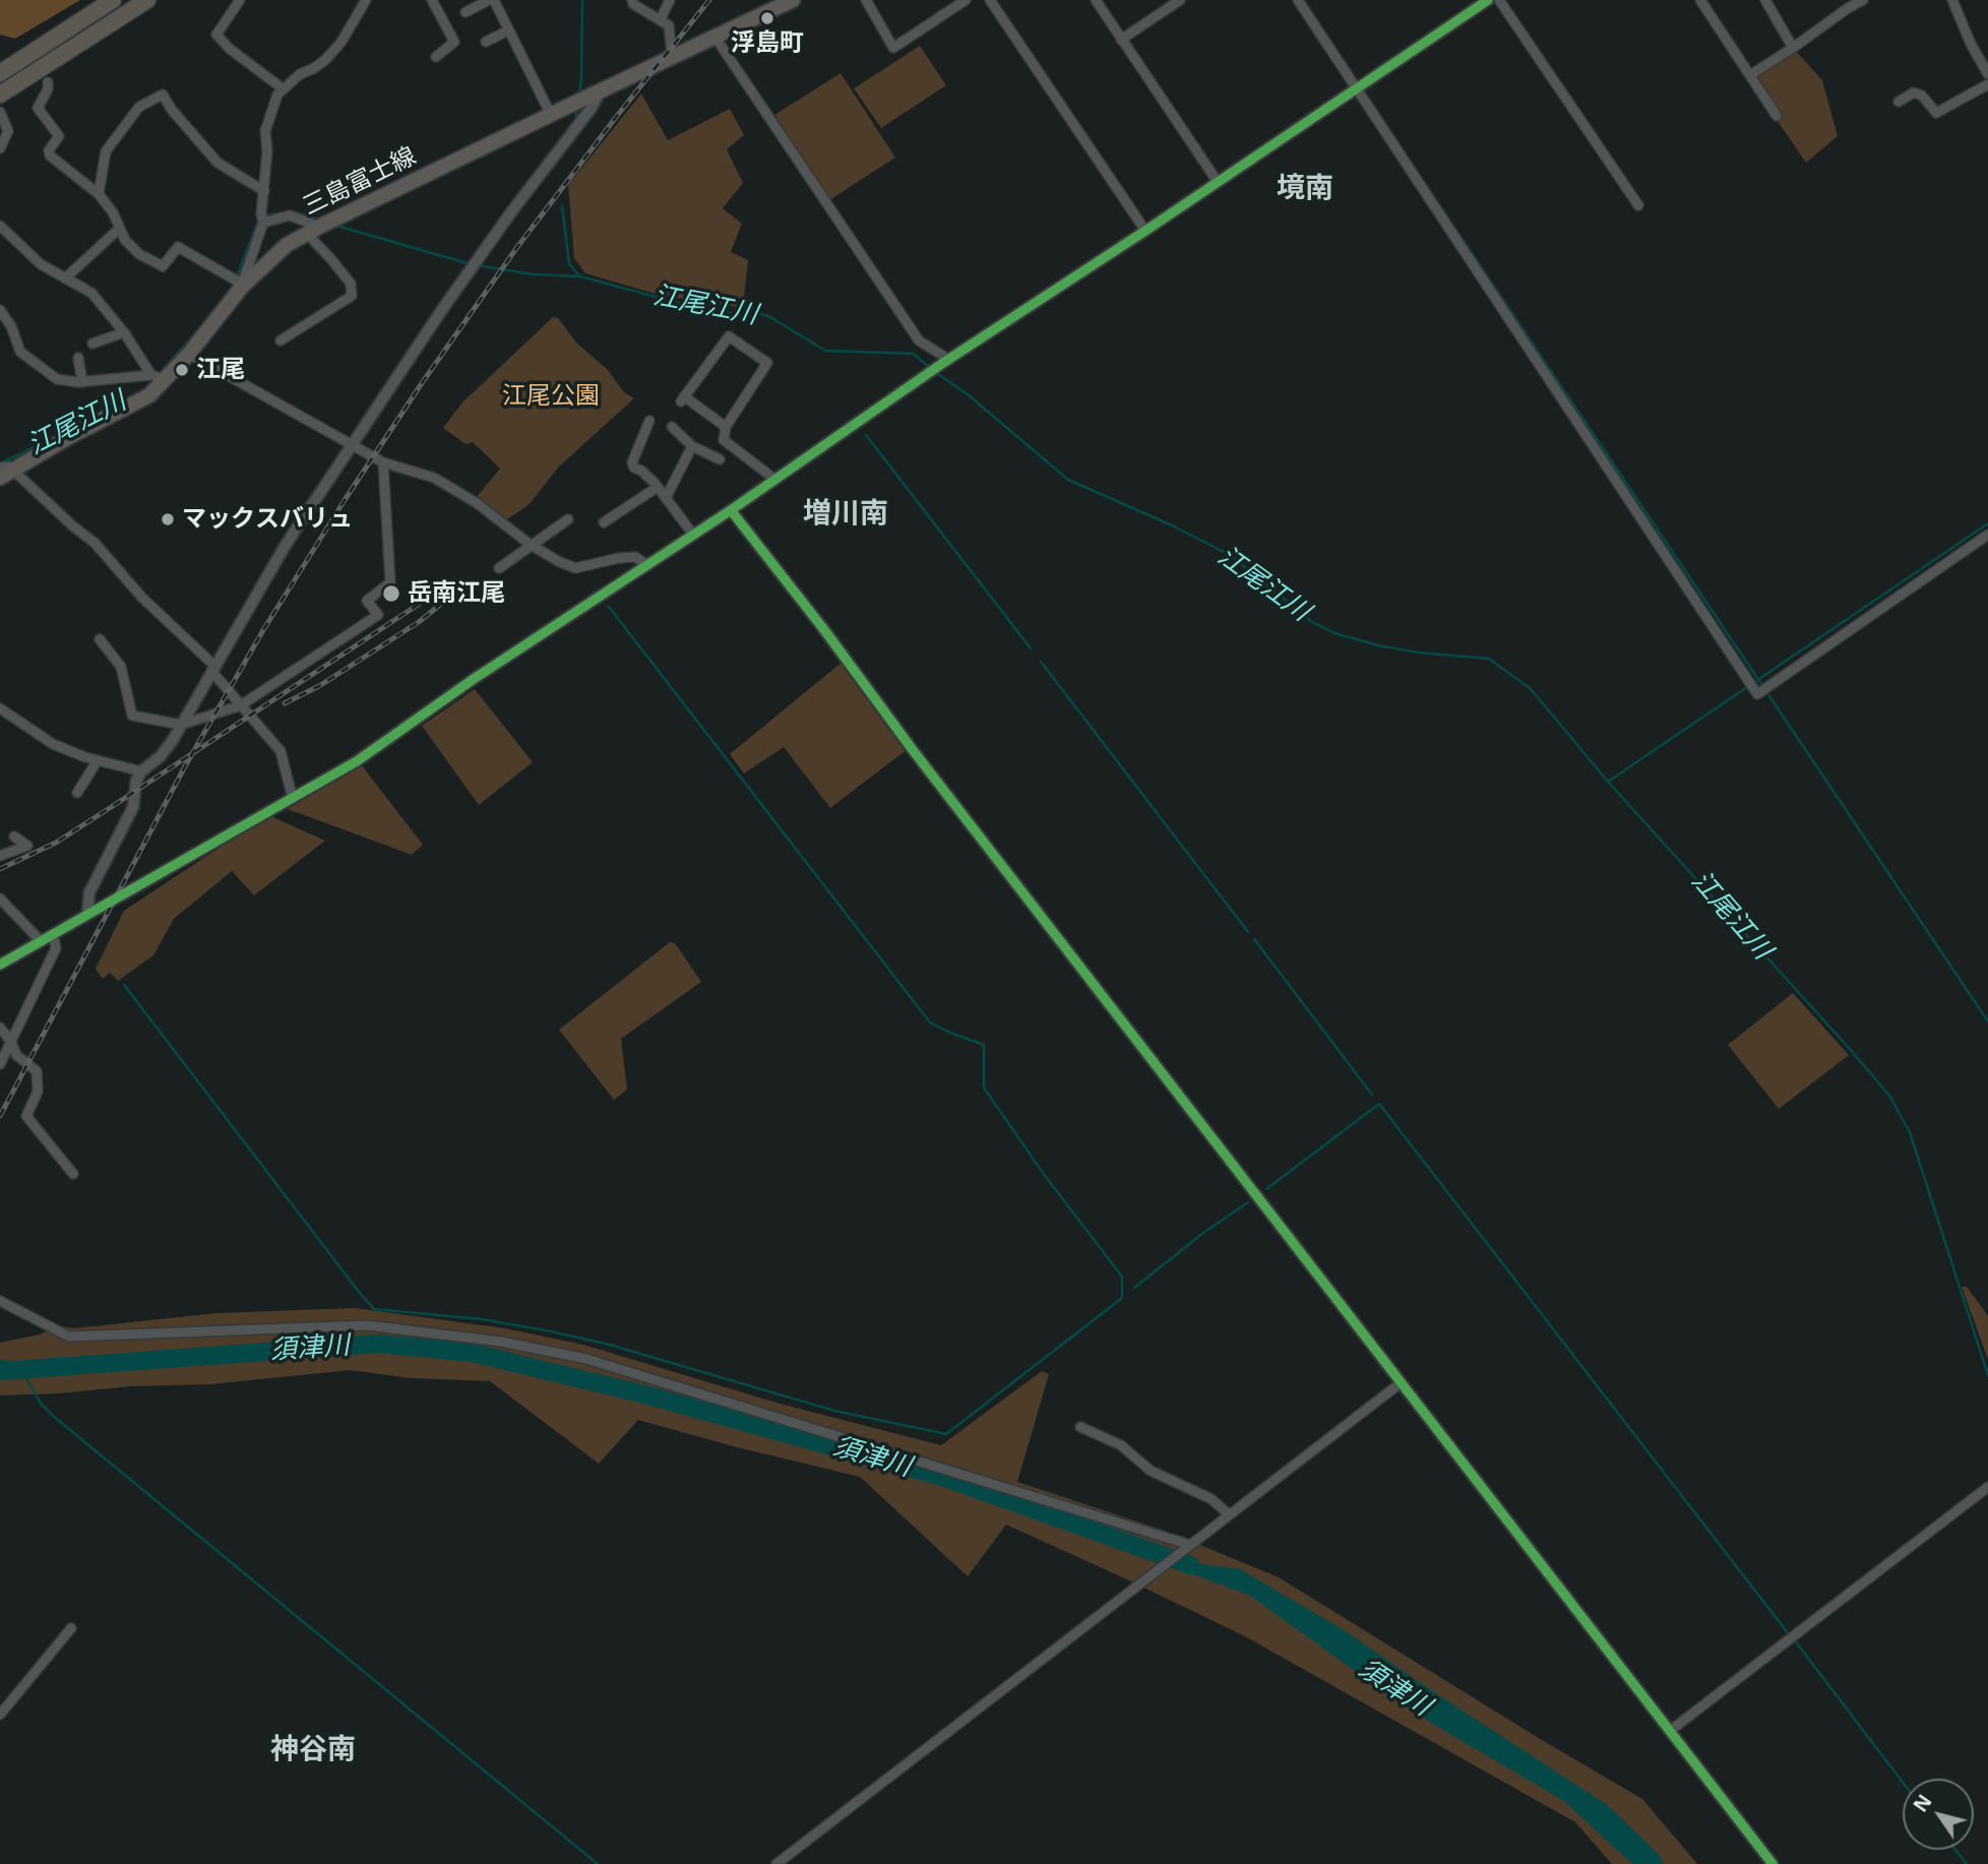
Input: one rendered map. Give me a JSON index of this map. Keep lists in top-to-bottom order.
{
  "streets": {
    "main road": ["三島富士線"]
  },
  "districts": ["境南", "増川南", "神谷南"],
  "water": ["江尾江川", "須津川"],
  "parks": ["江尾公園"],
  "places": [
    "浮島町",
    "江尾",
    "マックスバリュ",
    "岳南江尾"
  ],
  "north": "top left"
}
